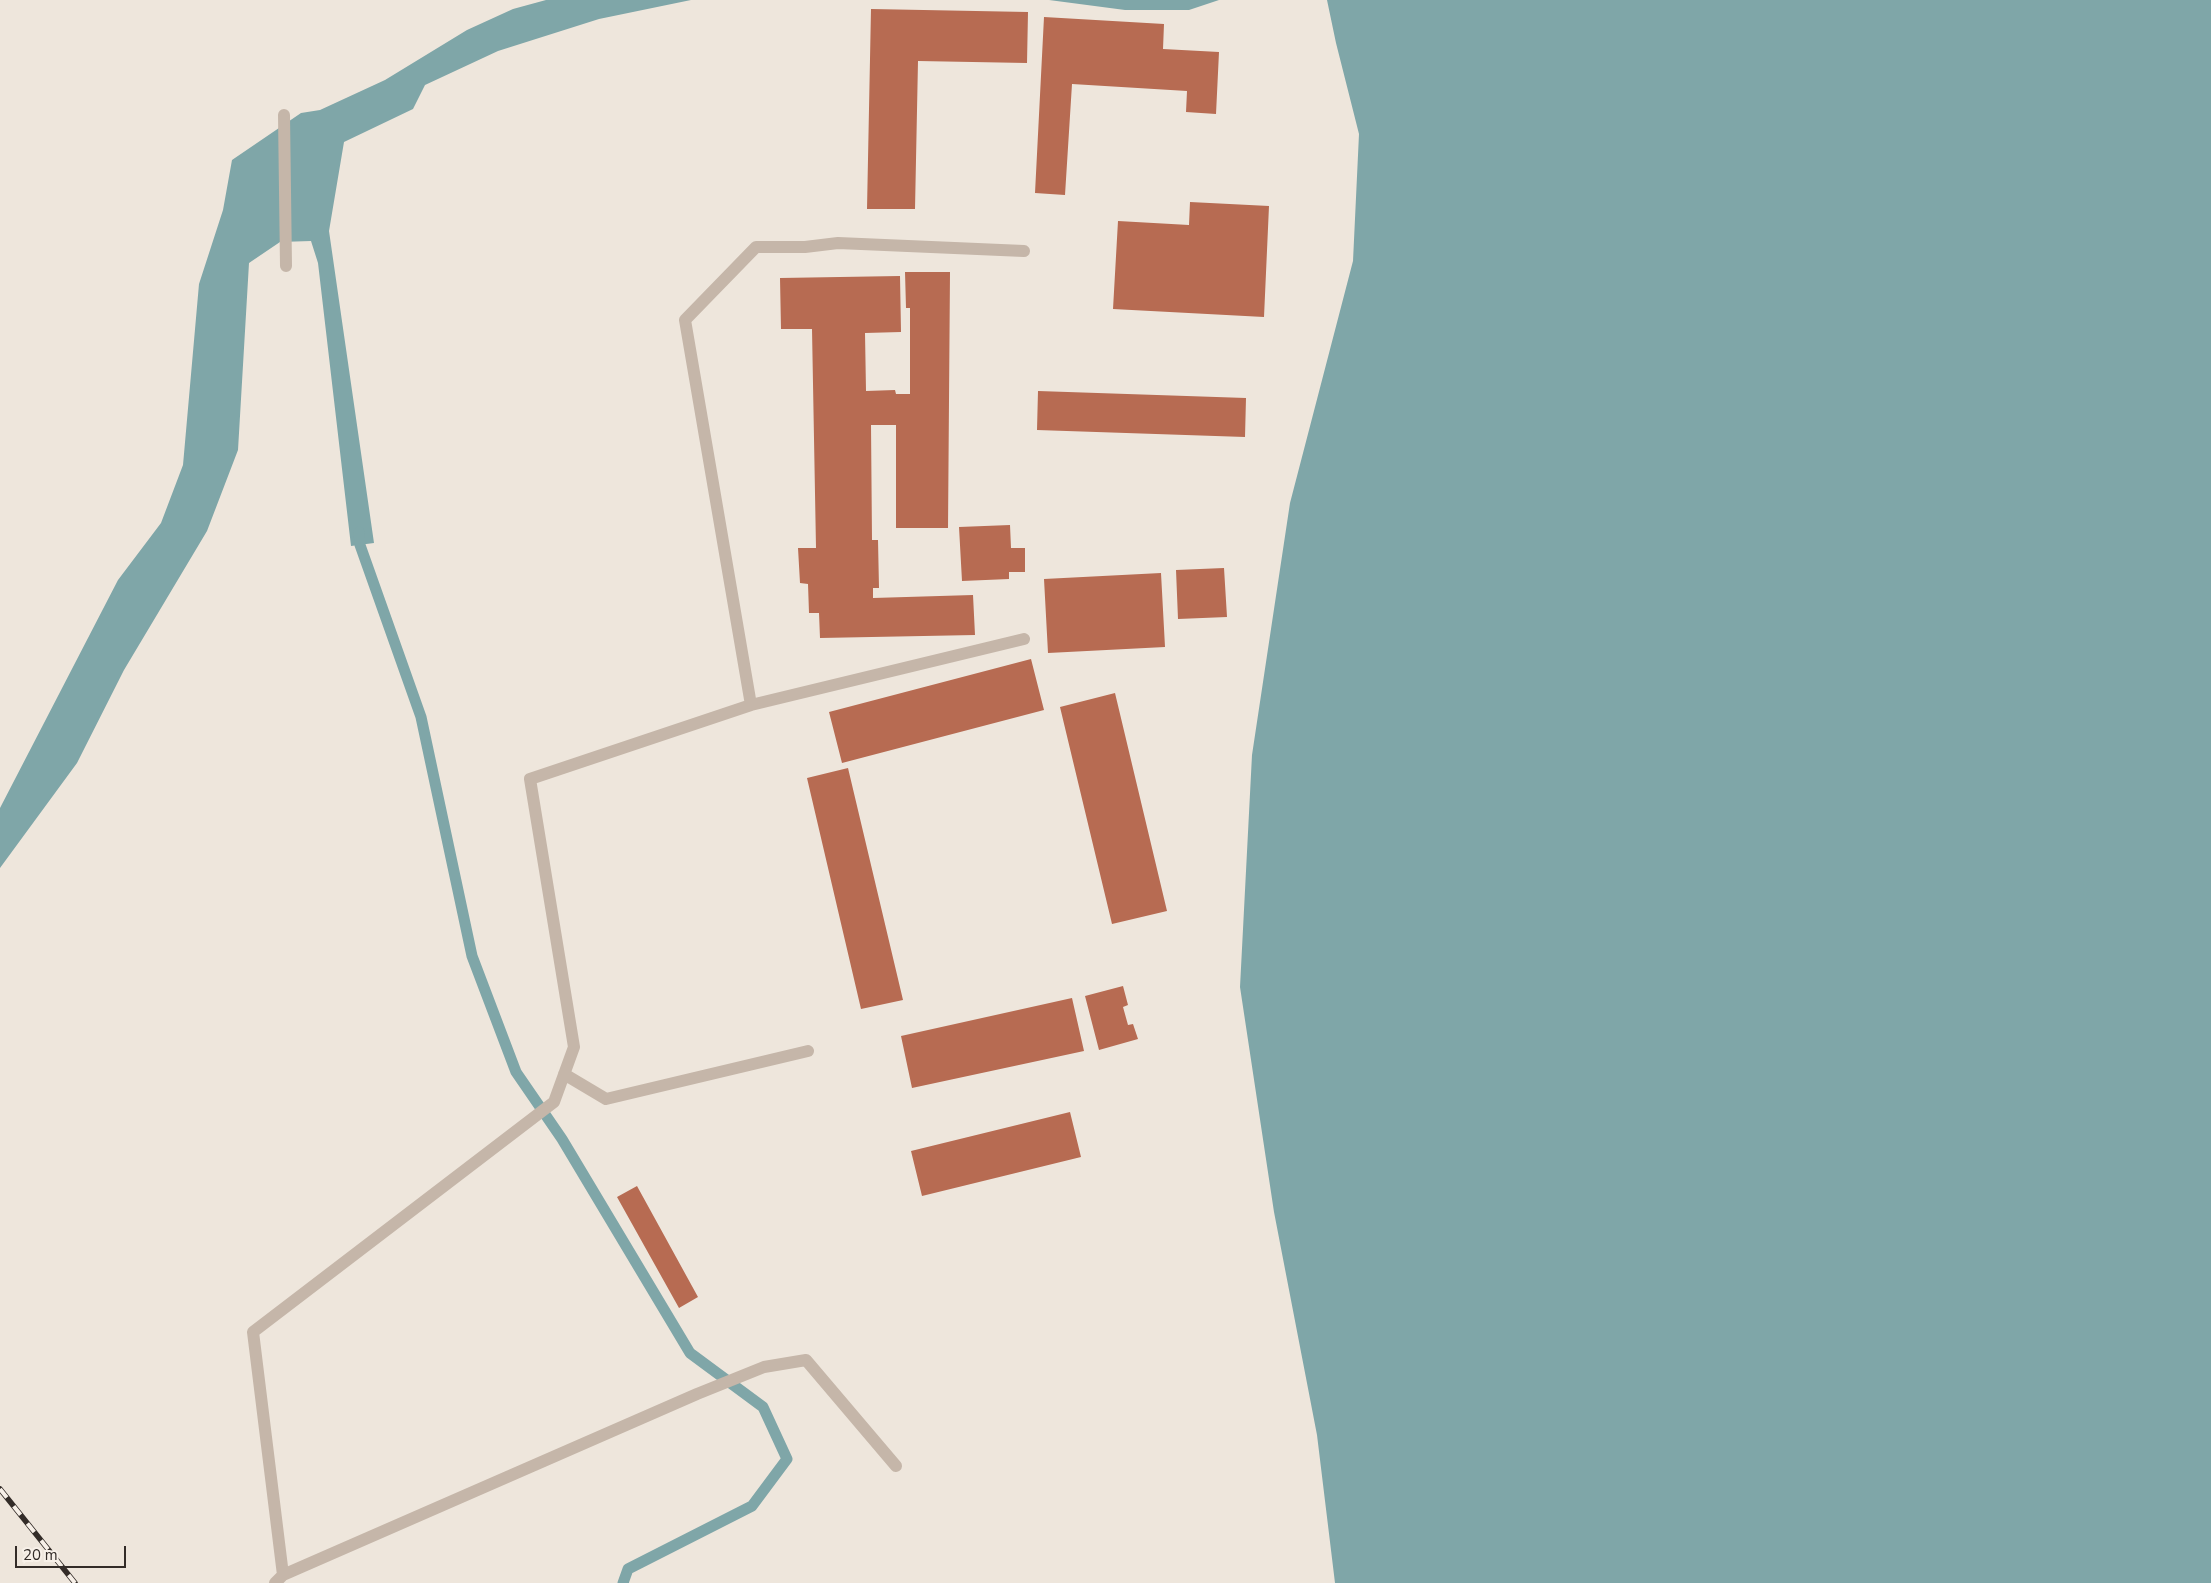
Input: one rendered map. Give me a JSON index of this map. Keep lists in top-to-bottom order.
{
  "scale_bar": "20 m"
}
